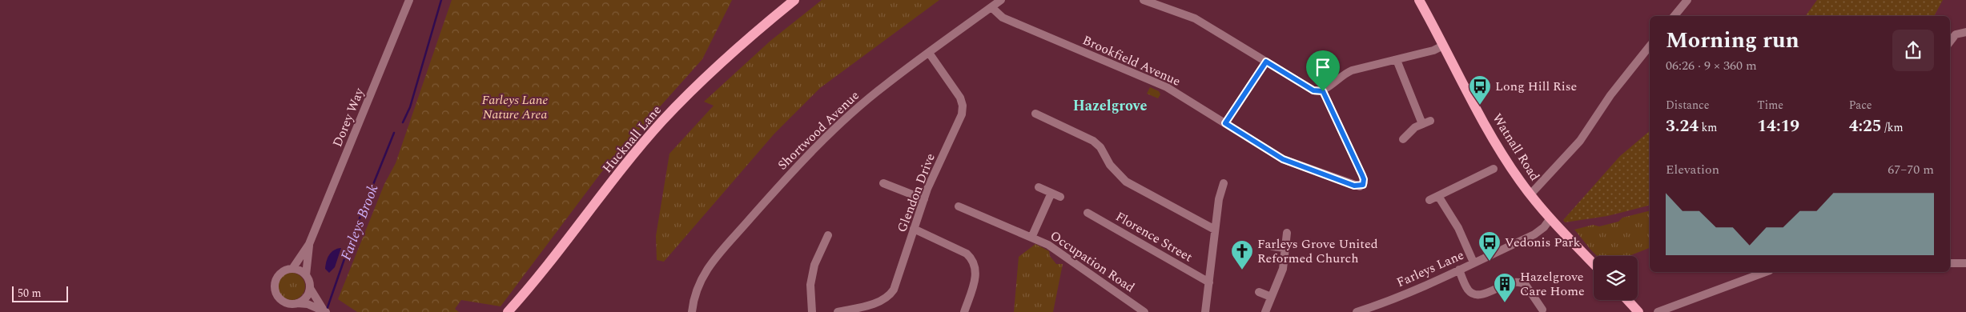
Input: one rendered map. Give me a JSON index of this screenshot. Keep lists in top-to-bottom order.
{
  "streets": {
    "main road": ["Hucknall Lane", "Watnall Road"],
    "street": [
      "Brookfield Avenue",
      "Dorey Way",
      "Shortwood Avenue",
      "Glendon Drive",
      "Florence Street",
      "Occupation Road",
      "Farleys Lane"
    ]
  },
  "crossings": [
    ["Brookfield Avenue", "Shortwood Avenue"],
    ["Shortwood Avenue", "Glendon Drive"],
    ["Watnall Road", "Farleys Lane"]
  ],
  "districts": ["Hazelgrove"],
  "water": ["Farleys Brook"],
  "parks": ["Farleys Lane Nature Area"],
  "places": {
    "bus stop": ["Long Hill Rise", "Vedonis Park"],
    "church": ["Farleys Grove United Reformed Church"],
    "building": ["Hazelgrove Care Home"]
  },
  "scale_bar": "50 m",
  "page": {
    "heading": ["Morning run", "06:26 · 9 × 360 m"],
    "stats": [
      ["Distance", "3.24 km"],
      ["Time", "14:19"],
      ["Pace", "4:25 /km"]
    ],
    "chart": ["Elevation", "67–70 m"],
    "scale": "50 m"
  }
}
